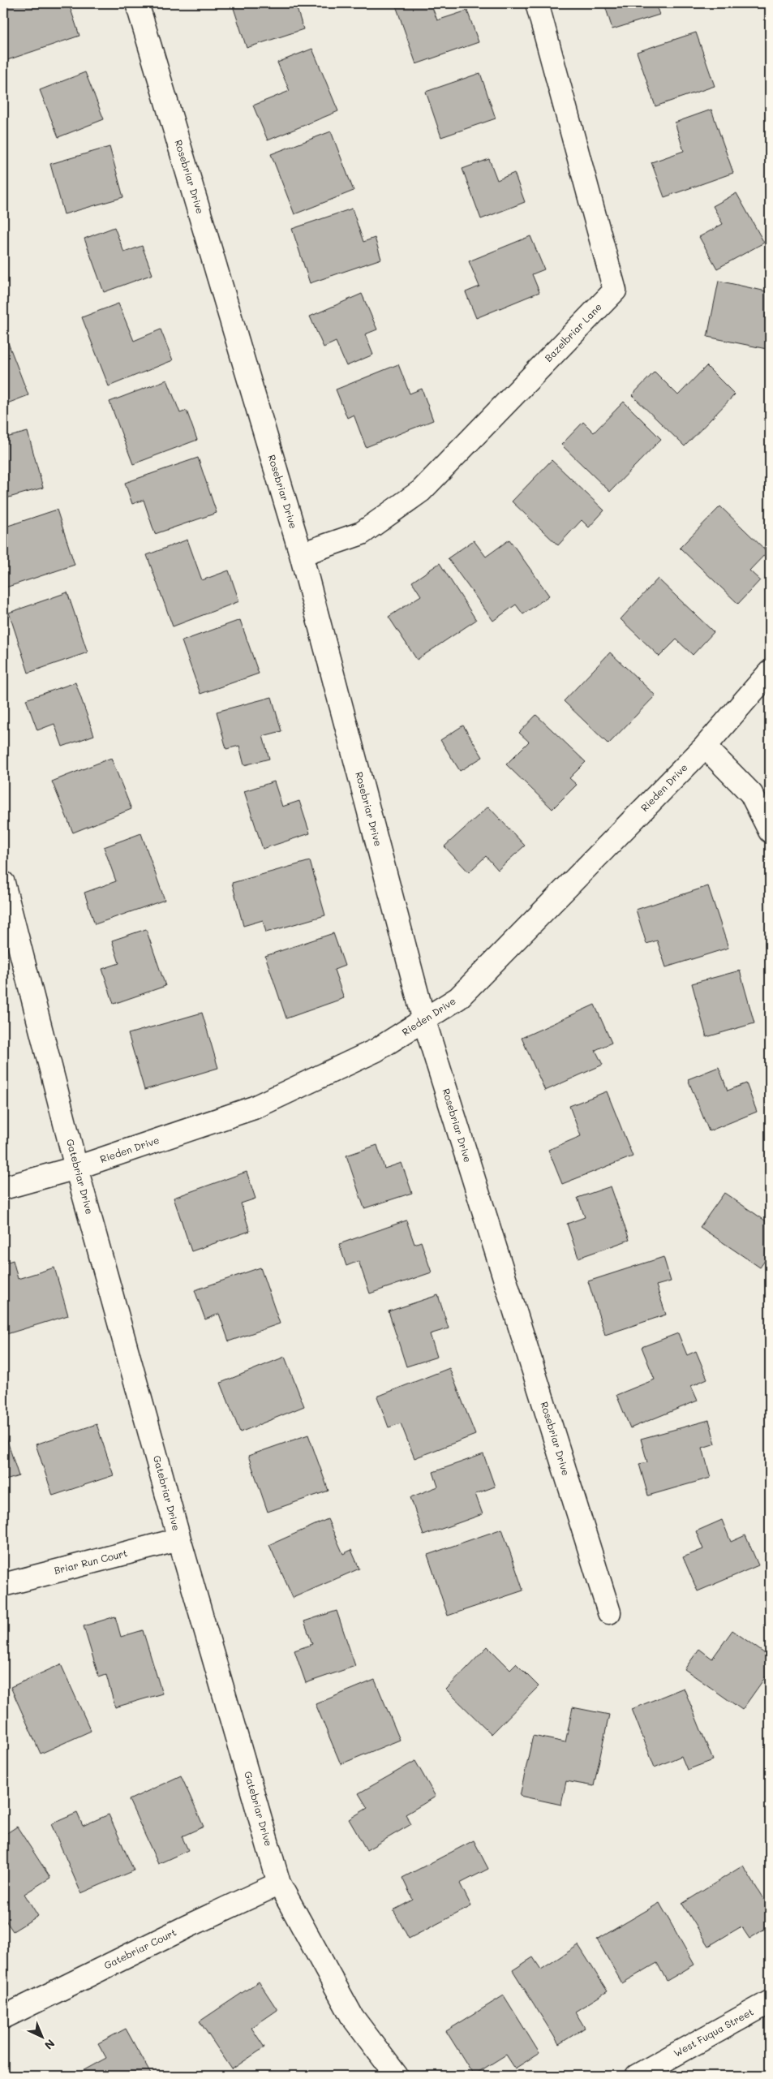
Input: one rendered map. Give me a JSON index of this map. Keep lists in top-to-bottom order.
{
  "streets": {
    "street": [
      "Rosebriar Drive",
      "Bazelbriar Lane",
      "Rieden Drive",
      "Gatebriar Drive",
      "Briar Run Court",
      "Gatebriar Court",
      "West Fuqua Street"
    ]
  },
  "crossings": [
    ["Rosebriar Drive", "Bazelbriar Lane"],
    ["Rosebriar Drive", "Rieden Drive"],
    ["Rieden Drive", "Gatebriar Drive"],
    ["Gatebriar Drive", "Briar Run Court"],
    ["Gatebriar Drive", "Gatebriar Court"]
  ],
  "north": "bottom right"
}
